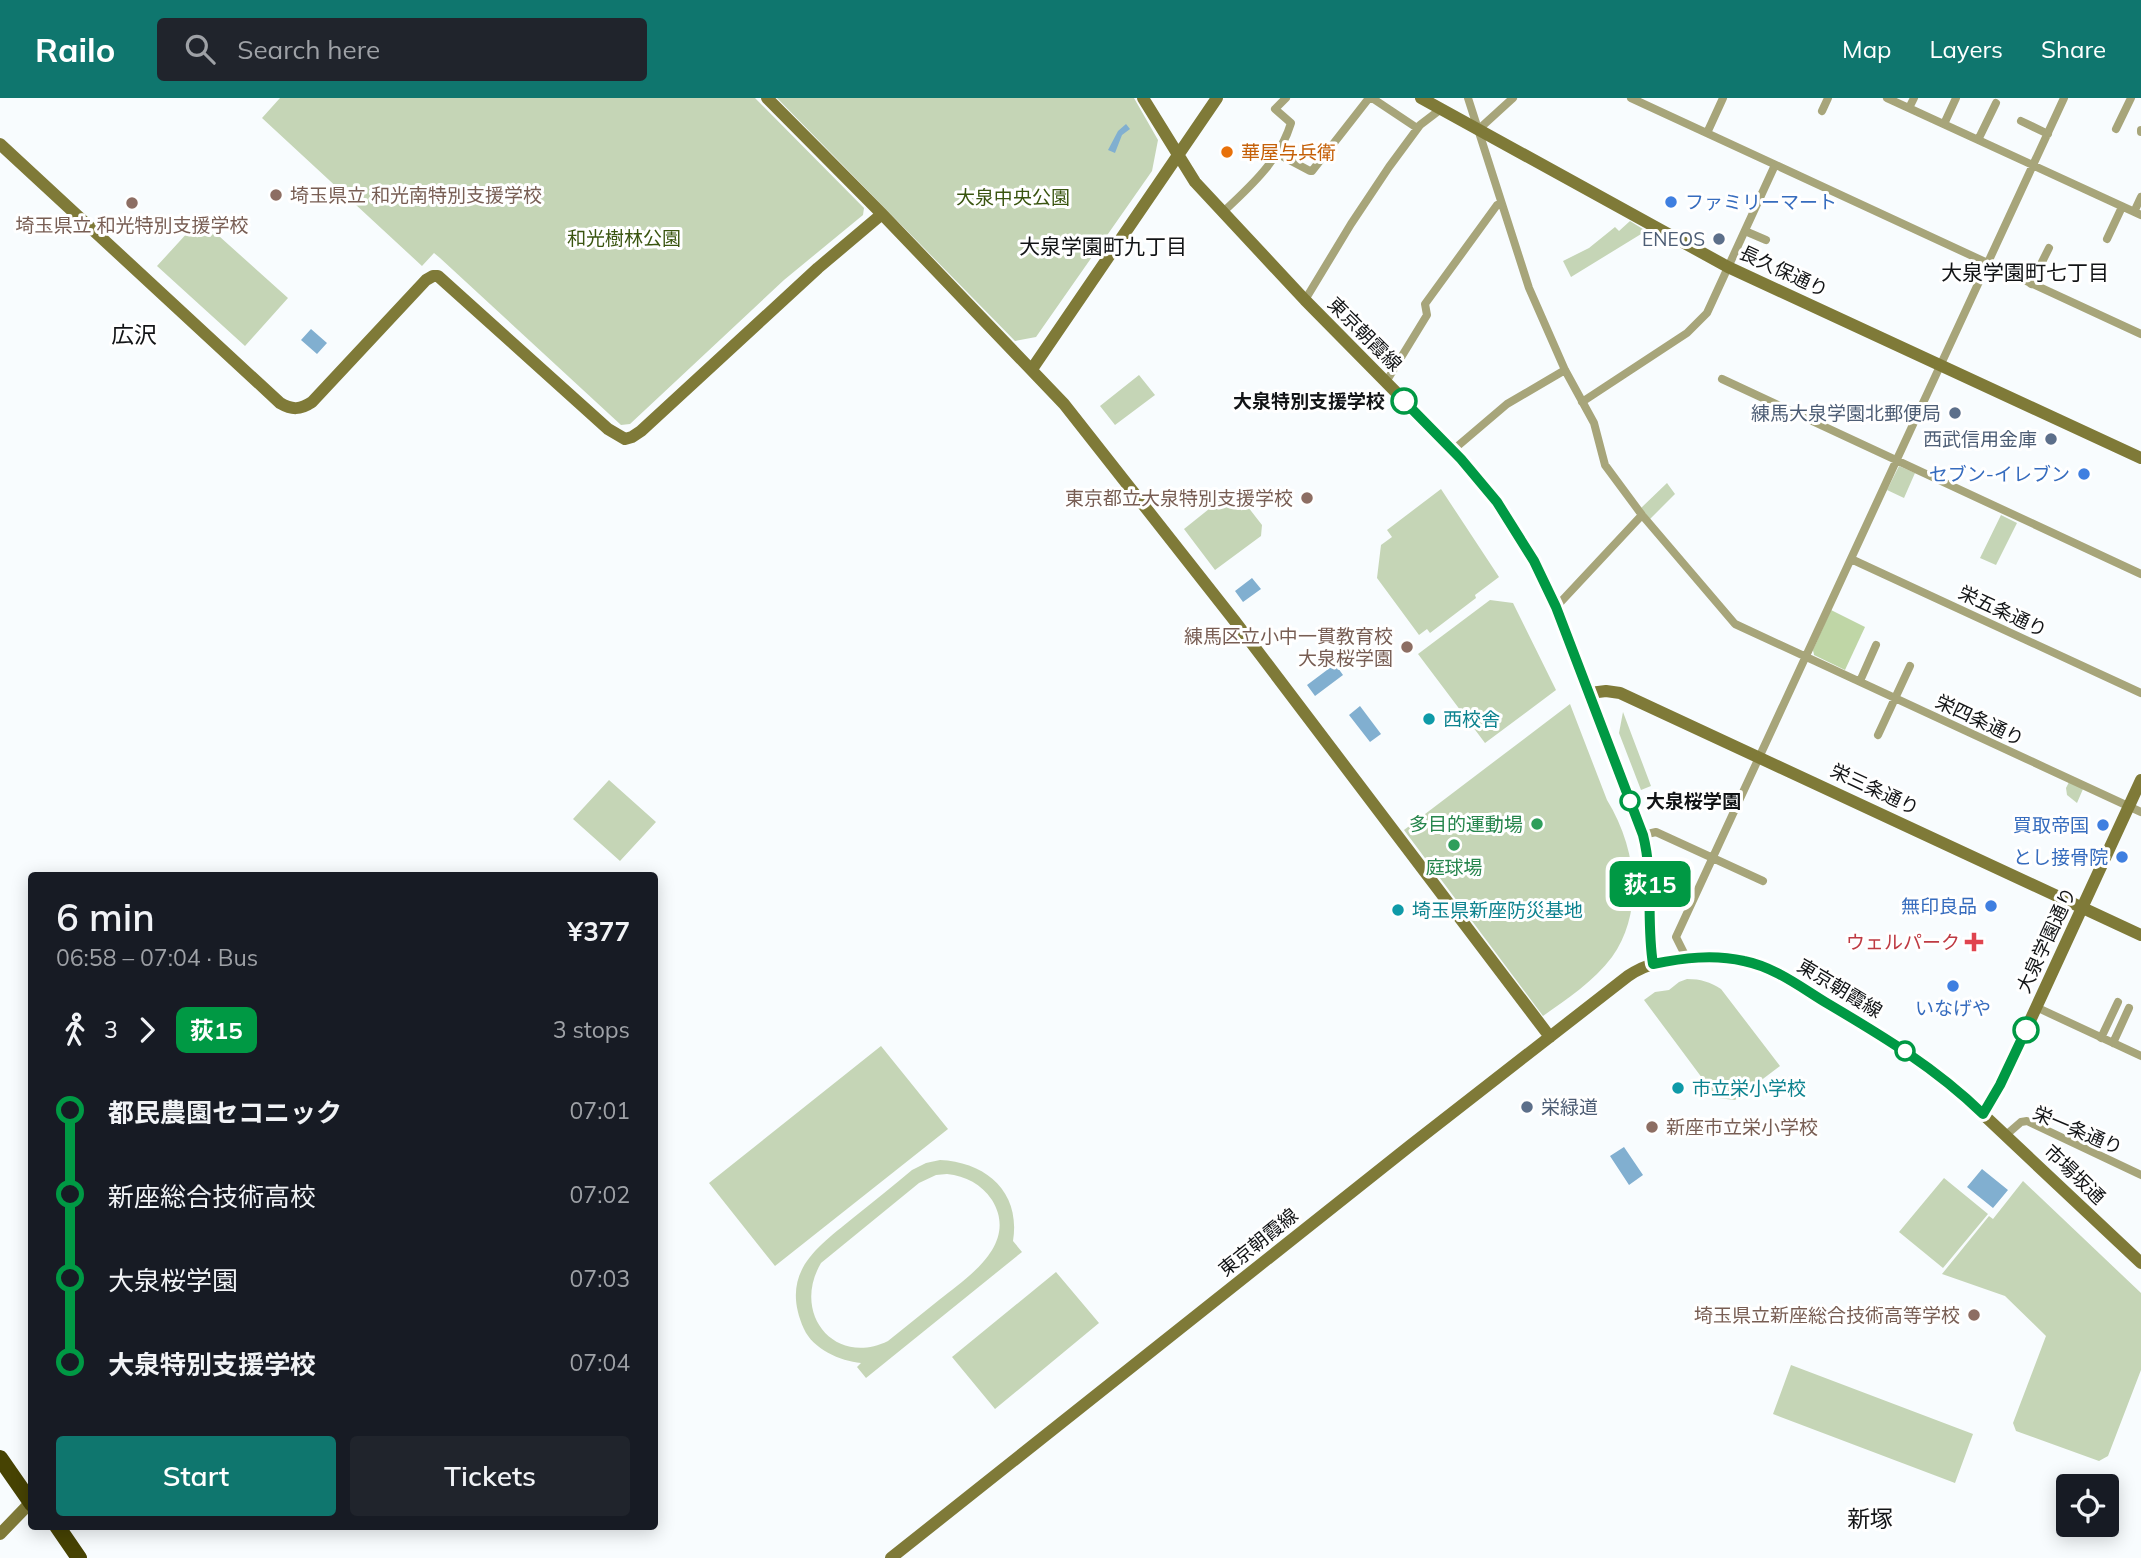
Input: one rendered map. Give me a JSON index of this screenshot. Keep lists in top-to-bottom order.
{
  "streets": {
    "street": [
      "長久保通り",
      "東京朝霞線",
      "栄五条通り",
      "栄四条通り",
      "栄三条通り",
      "大泉学園通り",
      "栄一条通り",
      "市場坂通"
    ]
  },
  "crossings": [
    ["長久保通り", "栄四条通り"],
    ["東京朝霞線", "栄三条通り"],
    ["東京朝霞線", "大泉学園通り"],
    ["東京朝霞線", "市場坂通"],
    ["栄四条通り", "大泉学園通り"],
    ["栄三条通り", "大泉学園通り"],
    ["大泉学園通り", "市場坂通"],
    ["栄一条通り", "市場坂通"]
  ],
  "districts": [
    "大泉学園町九丁目",
    "大泉学園町七丁目",
    "広沢",
    "新塚"
  ],
  "parks": ["大泉中央公園", "和光樹林公園"],
  "places": {
    "other": [
      "華屋与兵衛",
      "埼玉県立 和光南特別支援学校",
      "ファミリーマート",
      "埼玉県立 和光特別支援学校",
      "ENEOS",
      "大泉特別支援学校",
      "練馬大泉学園北郵便局",
      "西武信用金庫",
      "セブン-イレブン",
      "東京都立大泉特別支援学校",
      "練馬区立小中一貫教育校 大泉桜学園",
      "西校舎",
      "大泉桜学園",
      "多目的運動場",
      "買取帝国",
      "庭球場",
      "とし接骨院",
      "無印良品",
      "埼玉県新座防災基地",
      "いなげや",
      "市立栄小学校",
      "栄緑道",
      "新座市立栄小学校",
      "埼玉県立新座総合技術高等学校"
    ],
    "health": ["ウェルパーク"]
  },
  "lines": ["bus line 荻15"],
  "page": {
    "header": "Railo",
    "search": "Search here",
    "nav": ["Map", "Layers", "Share"],
    "on_map": "荻15",
    "heading": ["6 min", "06:58 – 07:04 · Bus", "¥377"],
    "legs": ["3", "荻15", "3 stops"],
    "list": [
      {
        "name": "都民農園セコニック",
        "value": "07:01"
      },
      {
        "name": "新座総合技術高校",
        "value": "07:02"
      },
      {
        "name": "大泉桜学園",
        "value": "07:03"
      },
      {
        "name": "大泉特別支援学校",
        "value": "07:04"
      }
    ],
    "buttons": ["Start", "Tickets"]
  }
}
